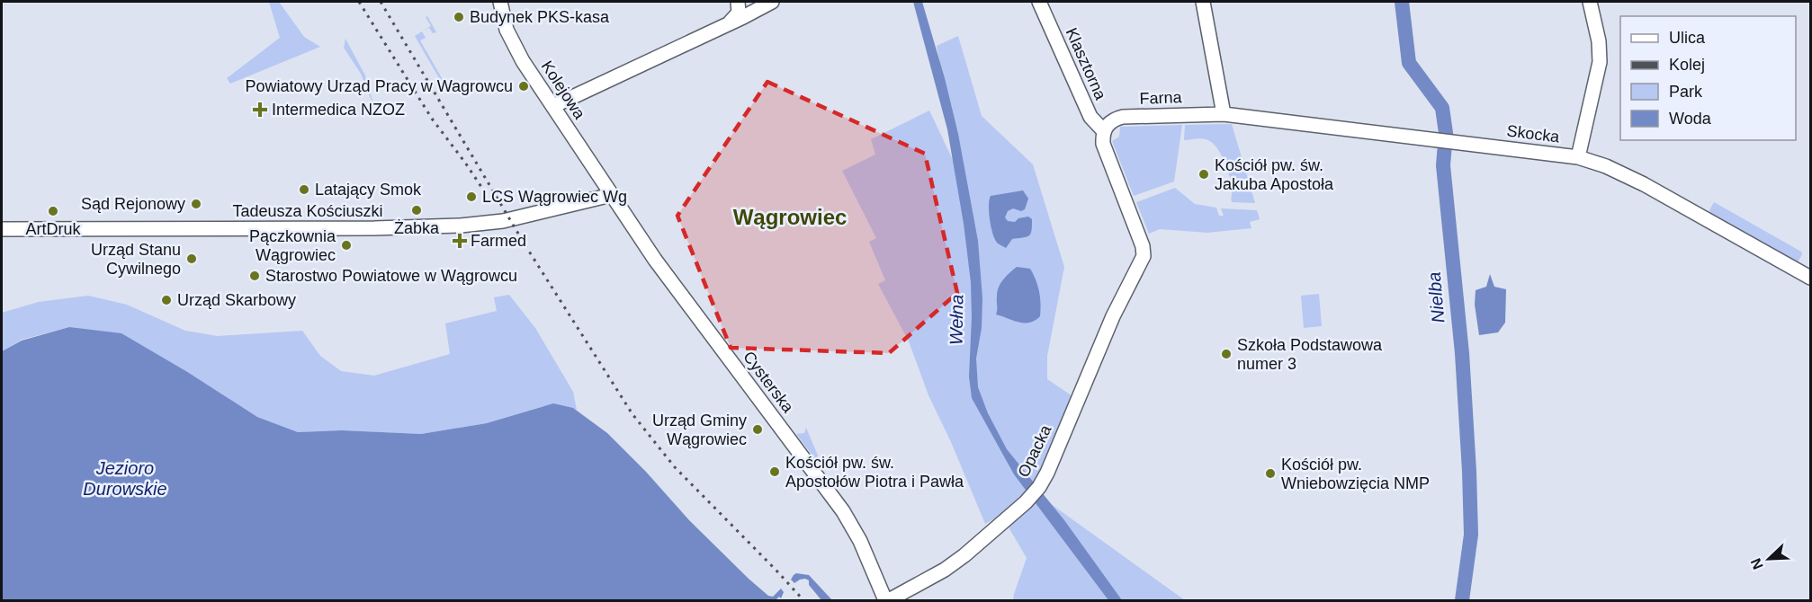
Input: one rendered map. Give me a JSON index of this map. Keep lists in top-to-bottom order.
{
  "streets": {
    "main road": [
      "Klasztorna",
      "Kolejowa",
      "Farna",
      "Skocka",
      "Tadeusza Kościuszki",
      "Cysterska",
      "Opacka"
    ]
  },
  "crossings": [
    ["Klasztorna", "Farna"],
    ["Klasztorna", "Opacka"],
    ["Kolejowa", "Tadeusza Kościuszki"],
    ["Kolejowa", "Cysterska"],
    ["Farna", "Skocka"],
    ["Tadeusza Kościuszki", "Cysterska"],
    ["Cysterska", "Opacka"]
  ],
  "districts": ["Wągrowiec"],
  "water": ["Nielba", "Wełna", "Jezioro Durowskie"],
  "places": {
    "other": [
      "Budynek PKS-kasa",
      "Powiatowy Urząd Pracy w Wagrowcu",
      "Kościół pw. św. Jakuba Apostoła",
      "Latający Smok",
      "LCS Wągrowiec Wg",
      "Sąd Rejonowy",
      "Żabka",
      "ArtDruk",
      "Pączkownia Wągrowiec",
      "Urząd Stanu Cywilnego",
      "Starostwo Powiatowe w Wągrowcu",
      "Urząd Skarbowy",
      "Szkoła Podstawowa numer 3",
      "Urząd Gminy Wągrowiec",
      "Kościół pw. św. Apostołów Piotra i Pawła",
      "Kościół pw. Wniebowzięcia NMP"
    ],
    "health": ["Intermedica NZOZ", "Farmed"]
  },
  "legend": [
    "Ulica",
    "Kolej",
    "Park",
    "Woda"
  ],
  "north": "bottom left"
}
